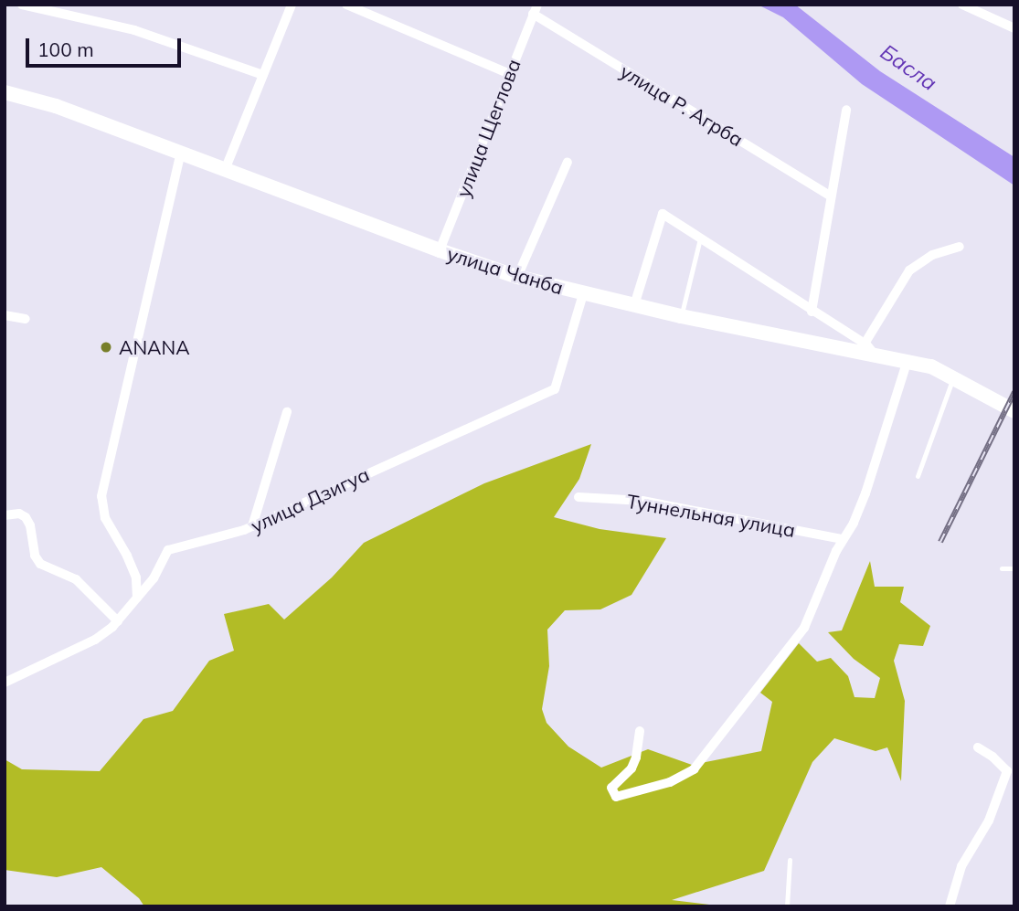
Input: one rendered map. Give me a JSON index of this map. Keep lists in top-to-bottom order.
{
  "streets": {
    "street": [
      "улица Р. Агрба",
      "улица Щеглова",
      "улица Чанба",
      "улица Дзигуа",
      "Туннельная улица"
    ]
  },
  "crossings": [
    ["улица Р. Агрба", "улица Щеглова"],
    ["улица Щеглова", "улица Чанба"],
    ["улица Чанба", "улица Дзигуа"]
  ],
  "water": ["Басла"],
  "places": ["ANANA"],
  "scale_bar": "100 m"
}
